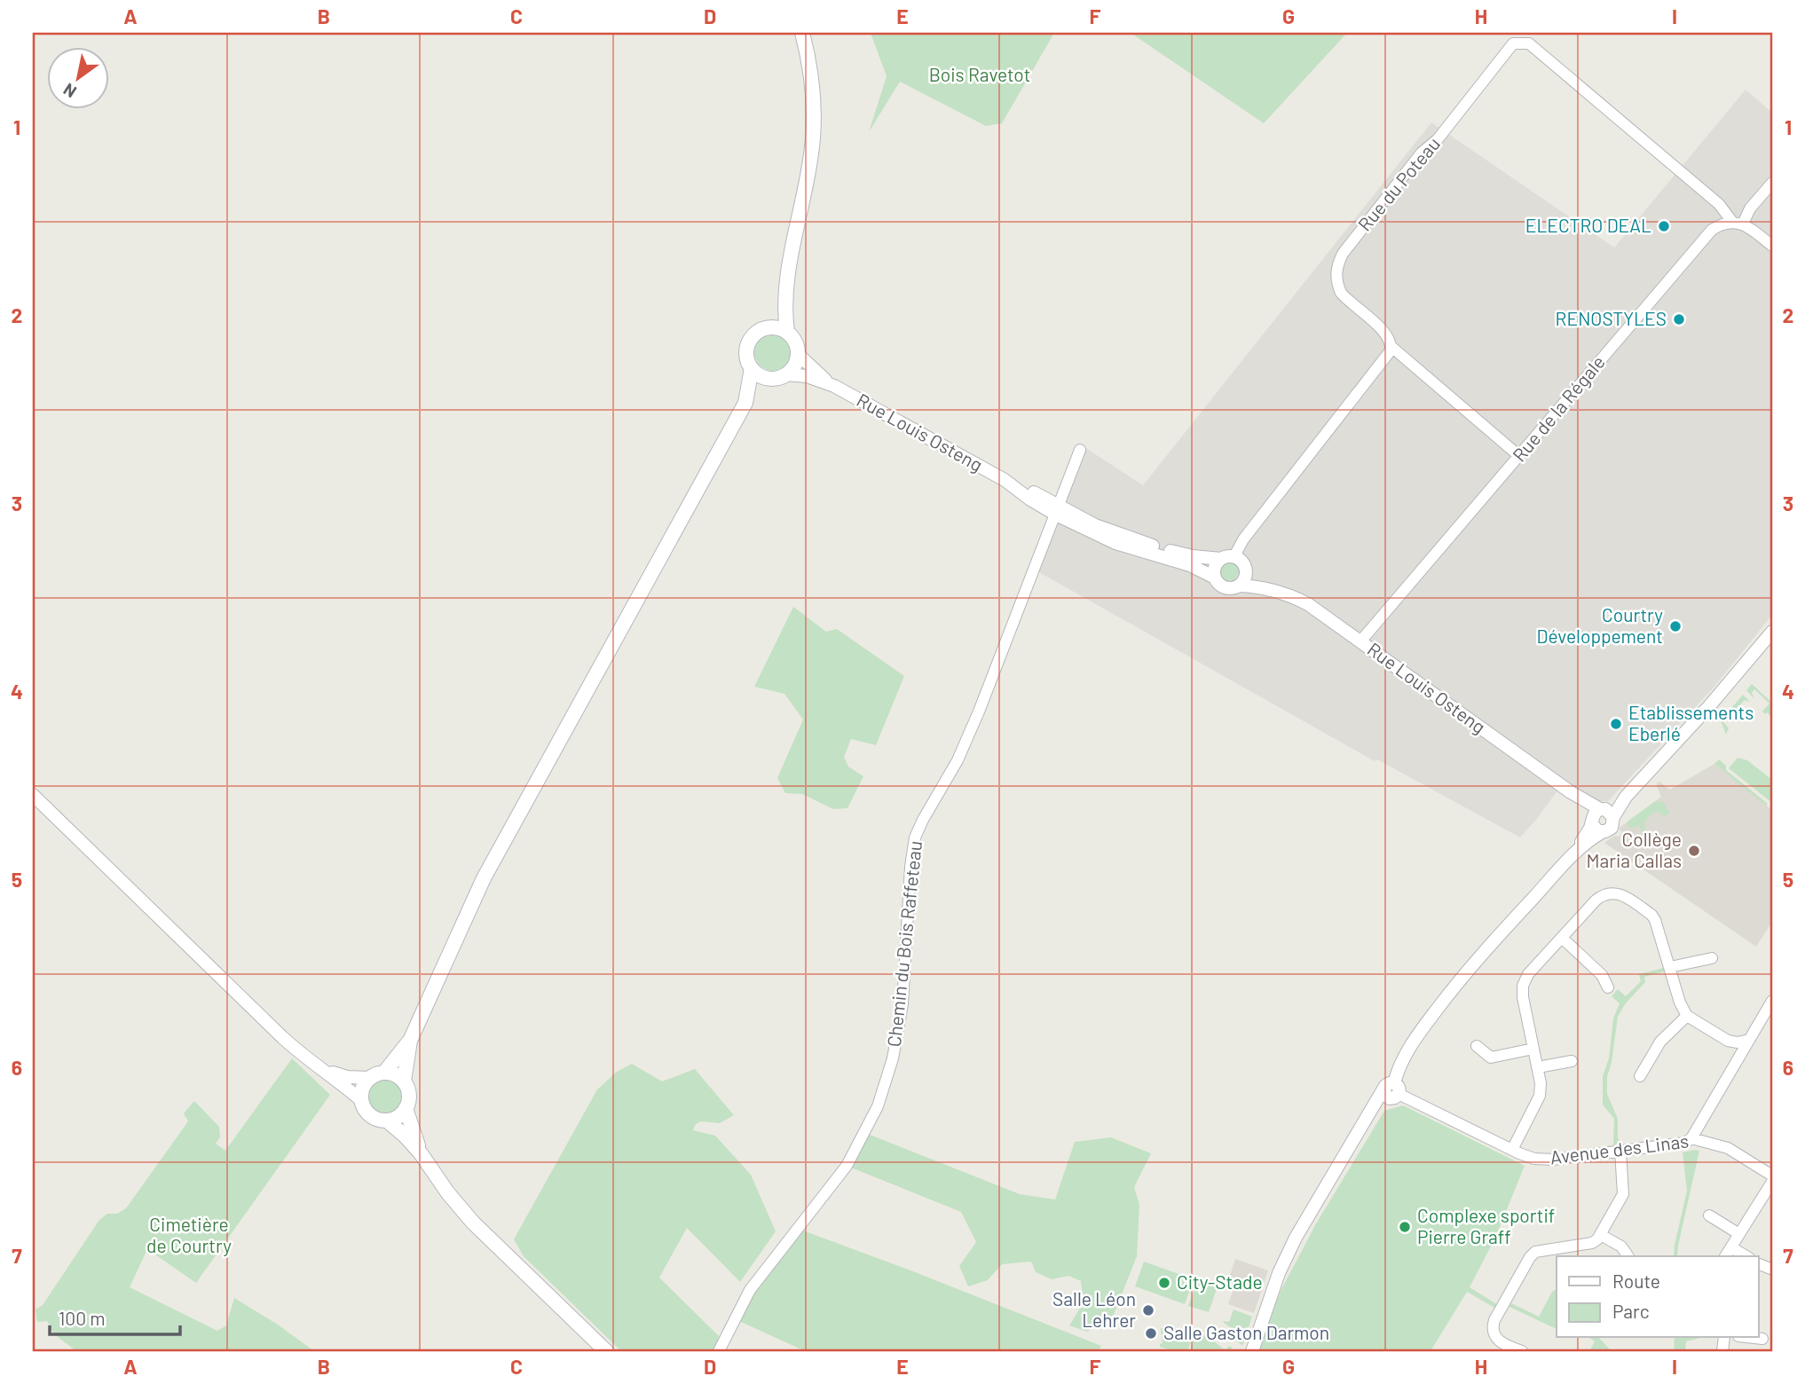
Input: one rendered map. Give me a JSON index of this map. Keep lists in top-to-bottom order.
{
  "streets": {
    "street": [
      "Rue du Poteau",
      "Rue de la Régale",
      "Rue Louis Osteng",
      "Chemin du Bois Raffeteau",
      "Avenue des Linas"
    ]
  },
  "crossings": [
    ["Rue du Poteau", "Rue de la Régale"],
    ["Rue de la Régale", "Rue Louis Osteng"],
    ["Rue Louis Osteng", "Chemin du Bois Raffeteau"]
  ],
  "parks": ["Bois Ravetot", "Cimetière de Courtry"],
  "places": [
    "ELECTRO DEAL",
    "RENOSTYLES",
    "Courtry Développement",
    "Etablissements Eberlé",
    "Collège Maria Callas",
    "Complexe sportif Pierre Graff",
    "City-Stade",
    "Salle Léon Lehrer",
    "Salle Gaston Darmon"
  ],
  "legend": ["Route", "Parc"],
  "scale_bar": "100 m",
  "north": "bottom left",
  "grid": {
    "columns": [
      "A",
      "B",
      "C",
      "D",
      "E",
      "F",
      "G",
      "H",
      "I"
    ],
    "rows": [
      "1",
      "2",
      "3",
      "4",
      "5",
      "6",
      "7"
    ]
  }
}
